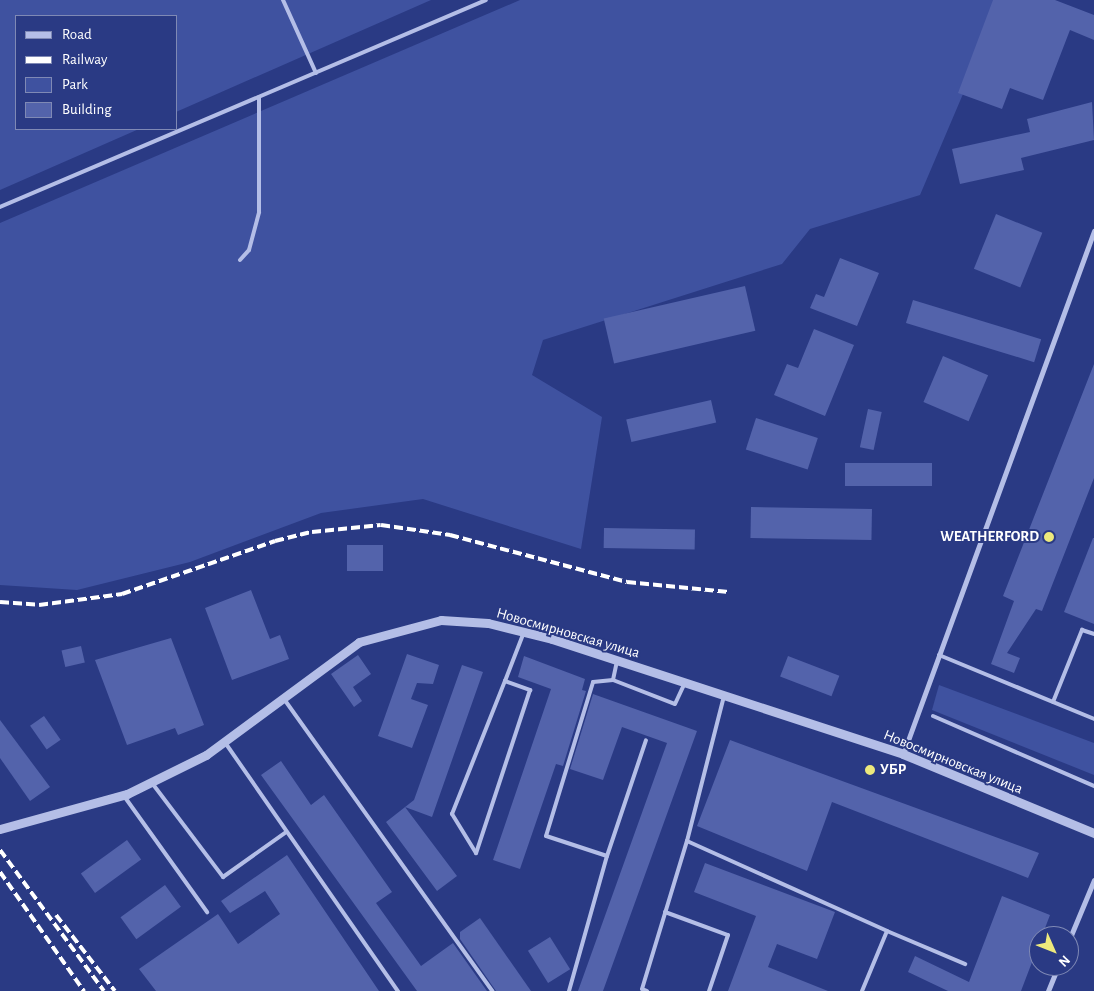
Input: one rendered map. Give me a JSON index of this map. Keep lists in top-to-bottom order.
{
  "streets": {
    "street": ["Новосмирновская улица"]
  },
  "places": ["WEATHERFORD", "УБР"],
  "legend": [
    "Road",
    "Railway",
    "Park",
    "Building"
  ],
  "north": "bottom right"
}
